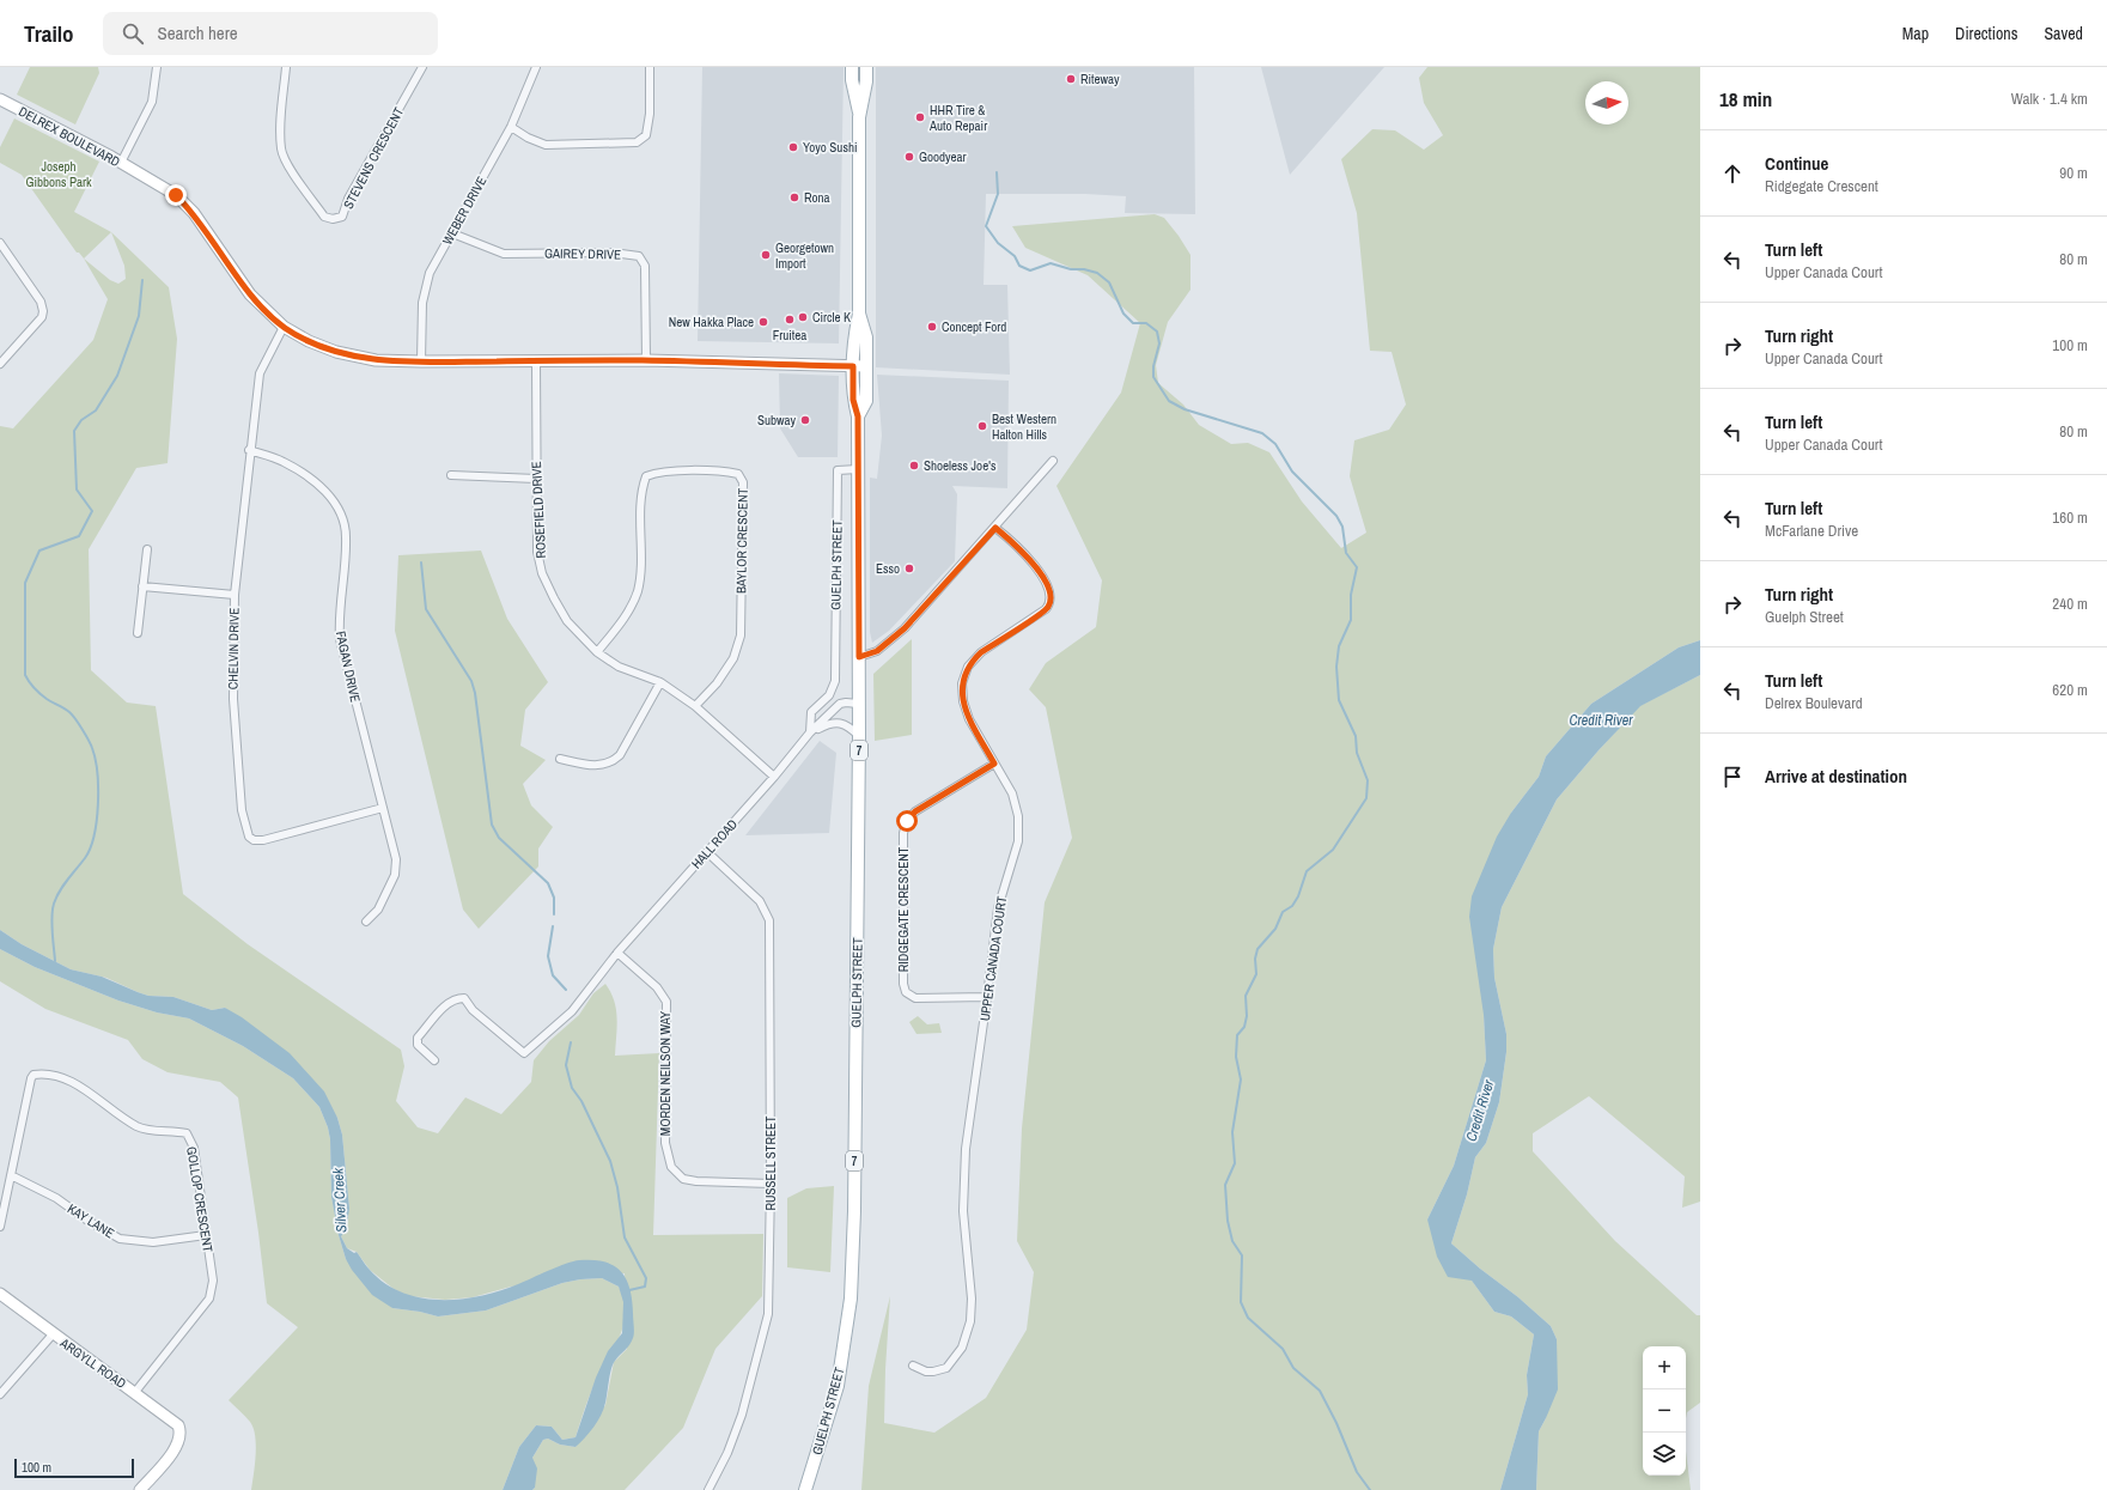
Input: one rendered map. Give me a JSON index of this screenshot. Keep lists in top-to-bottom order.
{
  "streets": {
    "main road": ["GUELPH STREET", "7"],
    "street": [
      "DELREX BOULEVARD",
      "STEVENS CRESCENT",
      "WEBER DRIVE",
      "GAIREY DRIVE",
      "ROSEFIELD DRIVE",
      "BAYLOR CRESCENT",
      "CHELVIN DRIVE",
      "FAGAN DRIVE",
      "HALL ROAD",
      "RIDGEGATE CRESCENT",
      "UPPER CANADA COURT",
      "MORDEN NEILSON WAY",
      "RUSSELL STREET",
      "GOLLOP CRESCENT",
      "KAY LANE",
      "ARGYLL ROAD"
    ]
  },
  "crossings": [
    ["DELREX BOULEVARD", "WEBER DRIVE"],
    ["DELREX BOULEVARD", "GAIREY DRIVE"],
    ["DELREX BOULEVARD", "ROSEFIELD DRIVE"],
    ["DELREX BOULEVARD", "GUELPH STREET"],
    ["DELREX BOULEVARD", "CHELVIN DRIVE"],
    ["WEBER DRIVE", "GAIREY DRIVE"],
    ["ROSEFIELD DRIVE", "BAYLOR CRESCENT"],
    ["ROSEFIELD DRIVE", "HALL ROAD"],
    ["GUELPH STREET", "HALL ROAD"],
    ["CHELVIN DRIVE", "FAGAN DRIVE"],
    ["HALL ROAD", "MORDEN NEILSON WAY"],
    ["HALL ROAD", "RUSSELL STREET"],
    ["RIDGEGATE CRESCENT", "UPPER CANADA COURT"],
    ["MORDEN NEILSON WAY", "RUSSELL STREET"],
    ["GOLLOP CRESCENT", "KAY LANE"],
    ["GOLLOP CRESCENT", "ARGYLL ROAD"]
  ],
  "water": ["Credit River", "Silver Creek"],
  "parks": ["Joseph Gibbons Park"],
  "places": [
    "Riteway",
    "HHR Tire & Auto Repair",
    "Yoyo Sushi",
    "Goodyear",
    "Rona",
    "Georgetown Import",
    "Circle K",
    "Fruitea",
    "New Hakka Place",
    "Concept Ford",
    "Subway",
    "Best Western Halton Hills",
    "Shoeless Joe's",
    "Esso"
  ],
  "scale_bar": "100 m",
  "north": "right",
  "page": {
    "header": "Trailo",
    "search": "Search here",
    "nav": ["Map", "Directions", "Saved"],
    "heading": ["18 min", "Walk · 1.4 km"],
    "list": [
      ["Continue", "Ridgegate Crescent", "90 m"],
      ["Turn left", "Upper Canada Court", "80 m"],
      ["Turn right", "Upper Canada Court", "100 m"],
      ["Turn left", "Upper Canada Court", "80 m"],
      ["Turn left", "McFarlane Drive", "160 m"],
      ["Turn right", "Guelph Street", "240 m"],
      ["Turn left", "Delrex Boulevard", "620 m"],
      "Arrive at destination"
    ],
    "map_buttons": ["+", "−"],
    "scale": "100 m"
  }
}
